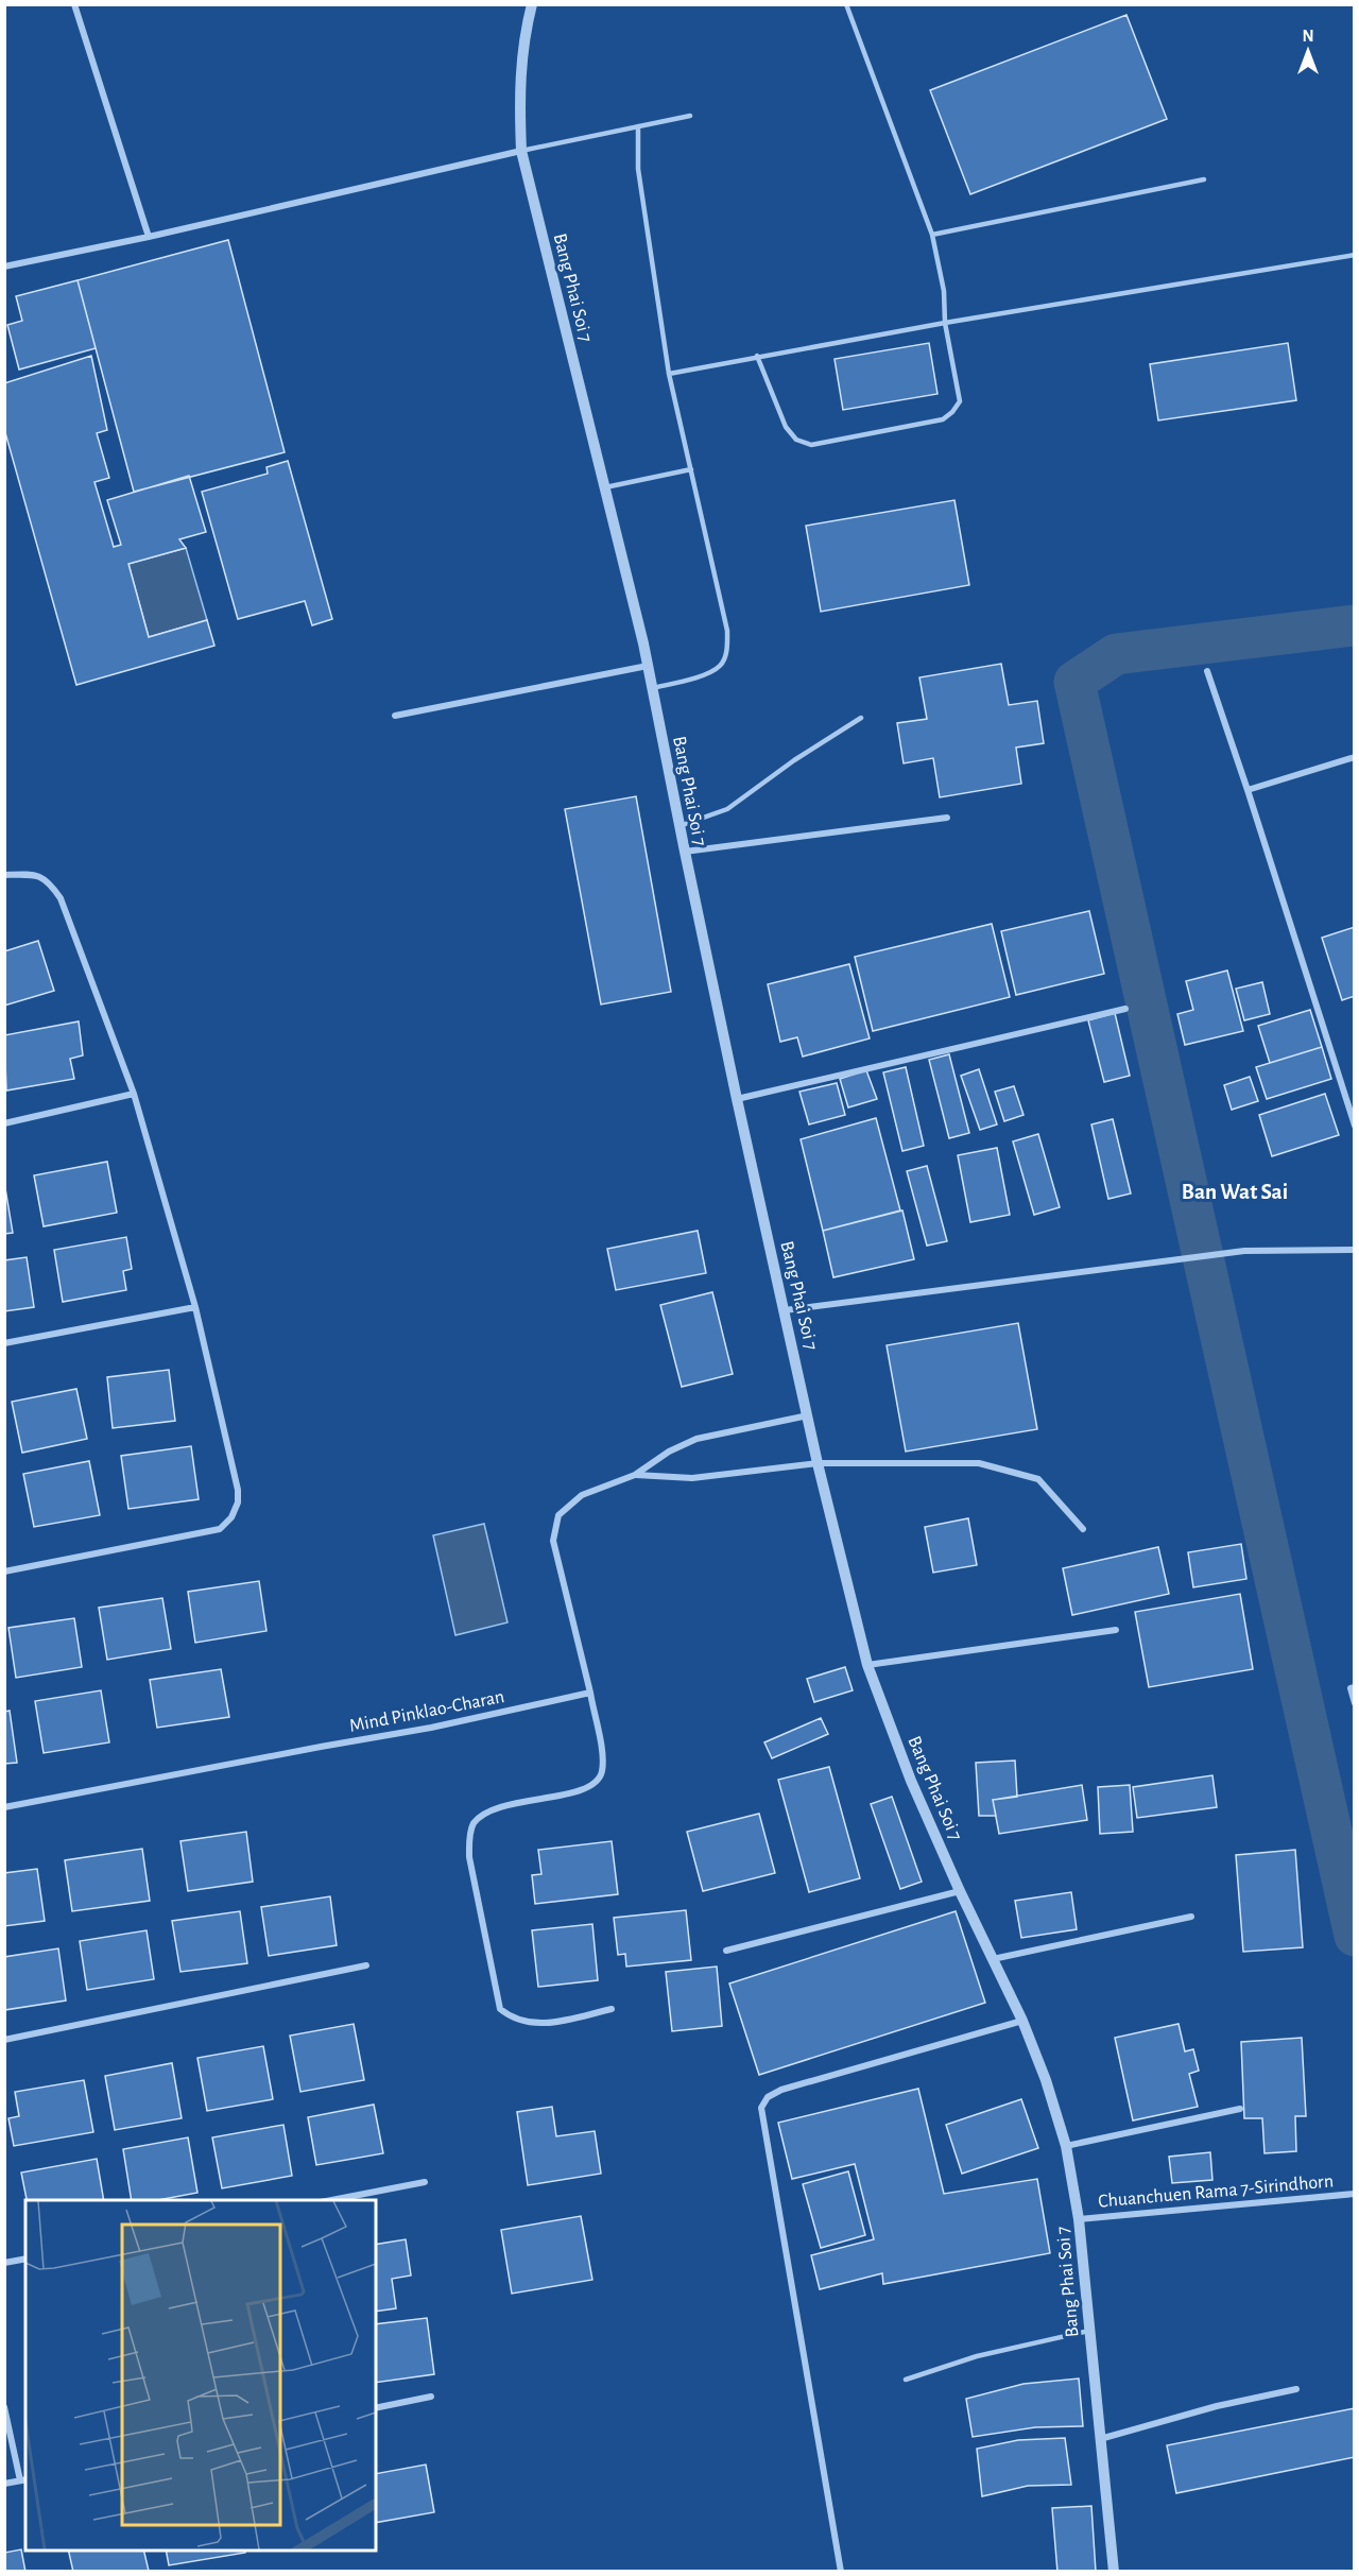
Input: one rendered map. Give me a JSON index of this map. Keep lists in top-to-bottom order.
{
  "streets": {
    "street": ["Bang Phai Soi 7", "Mind Pinklao-Charan", "Chuanchuen Rama 7-Sirindhorn"]
  },
  "crossings": [
    ["Bang Phai Soi 7", "Chuanchuen Rama 7-Sirindhorn"]
  ],
  "districts": ["Ban Wat Sai"],
  "north": "top"
}
